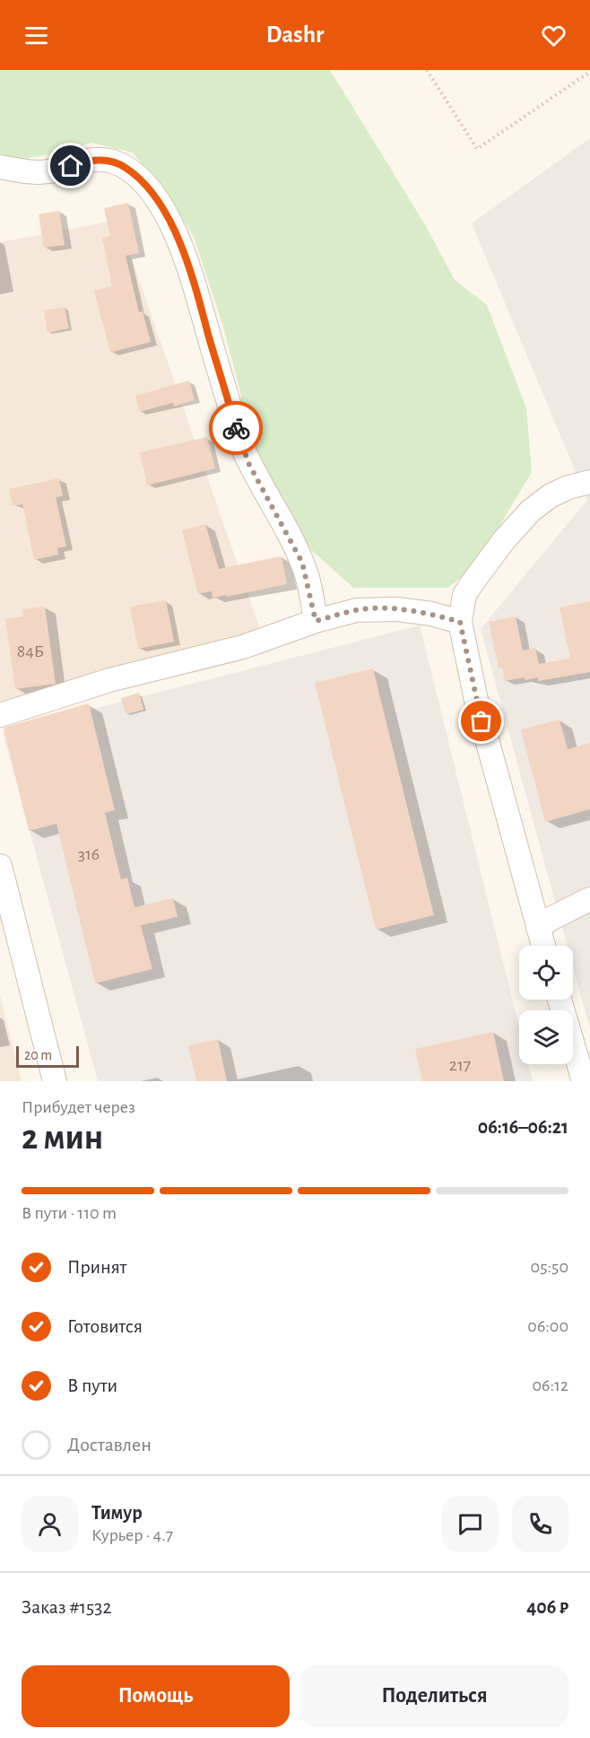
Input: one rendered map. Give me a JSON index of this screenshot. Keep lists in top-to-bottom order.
{
  "house_numbers": ["84Б", "316", "217"],
  "scale_bar": "20 m",
  "page": {
    "header": "Dashr",
    "scale": "20 m",
    "heading": ["2 мин", "Прибудет через", "06:16–06:21"],
    "panel": [
      "Тимур",
      "Курьер · 4.7",
      "Заказ #1532",
      "406 ₽"
    ],
    "bar": "В пути · 110 m",
    "list": [
      ["Принят", "05:50"],
      ["Готовится", "06:00"],
      ["В пути", "06:12"],
      "Доставлен"
    ],
    "buttons": ["Помощь", "Поделиться"]
  }
}
